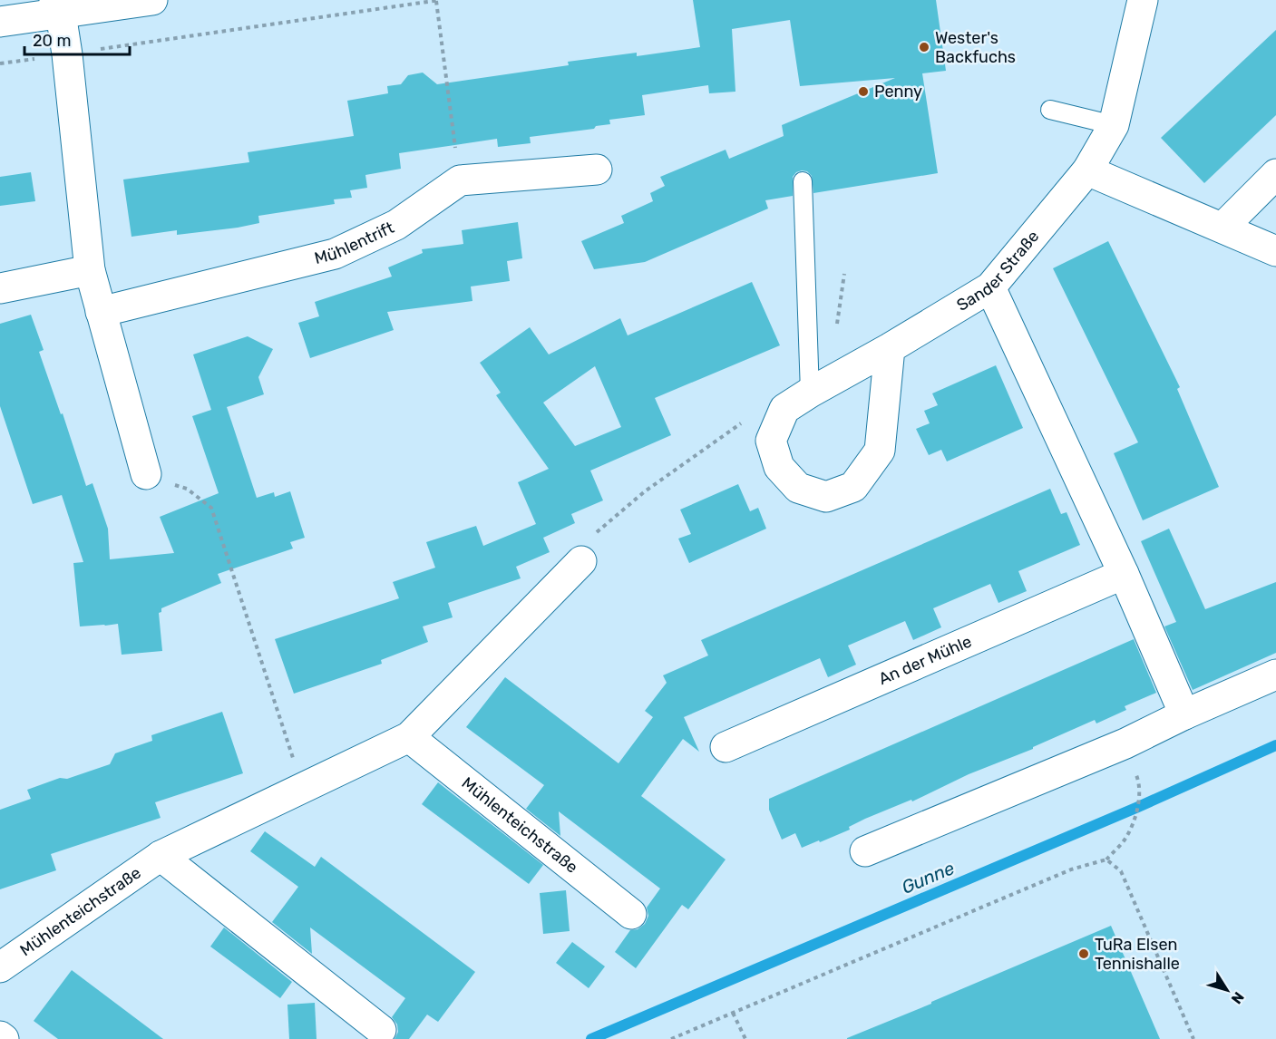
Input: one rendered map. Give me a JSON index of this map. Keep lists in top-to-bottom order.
{
  "streets": {
    "street": [
      "Mühlentrift",
      "Sander Straße",
      "An der Mühle",
      "Mühlenteichstraße"
    ]
  },
  "water": ["Gunne"],
  "places": ["Wester's Backfuchs", "Penny", "TuRa Elsen Tennishalle"],
  "scale_bar": "20 m",
  "north": "bottom right"
}
